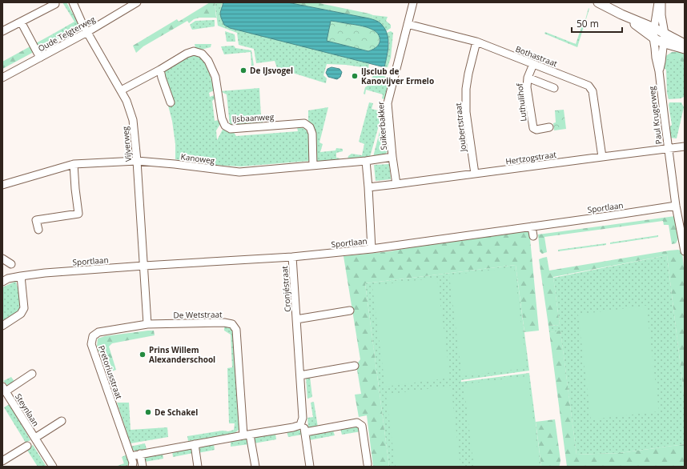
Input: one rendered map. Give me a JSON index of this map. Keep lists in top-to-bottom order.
{
  "streets": {
    "street": [
      "Oude Telgterweg",
      "Bothastraat",
      "Luthulihof",
      "Paul Krugerweg",
      "IJsbaanweg",
      "Suikerbakker",
      "Joubertstraat",
      "Vijverweg",
      "Hertzogstraat",
      "Kanoweg",
      "Sportlaan",
      "Cronjéstraat",
      "De Wetstraat",
      "Pretoriusstraat",
      "Steynlaan"
    ]
  },
  "crossings": [
    ["Oude Telgterweg", "Vijverweg"],
    ["Bothastraat", "Luthulihof"],
    ["Bothastraat", "Suikerbakker"],
    ["Bothastraat", "Joubertstraat"],
    ["Bothastraat", "Hertzogstraat"],
    ["Paul Krugerweg", "Hertzogstraat"],
    ["Paul Krugerweg", "Sportlaan"],
    ["IJsbaanweg", "Vijverweg"],
    ["IJsbaanweg", "Kanoweg"],
    ["Suikerbakker", "Hertzogstraat"],
    ["Suikerbakker", "Kanoweg"],
    ["Joubertstraat", "Hertzogstraat"],
    ["Vijverweg", "Kanoweg"],
    ["Vijverweg", "Sportlaan"],
    ["Sportlaan", "Cronjéstraat"],
    ["De Wetstraat", "Pretoriusstraat"]
  ],
  "places": [
    "De IJsvogel",
    "IJsclub de Kanovijver Ermelo",
    "Prins Willem Alexanderschool",
    "De Schakel"
  ],
  "scale_bar": "50 m"
}
